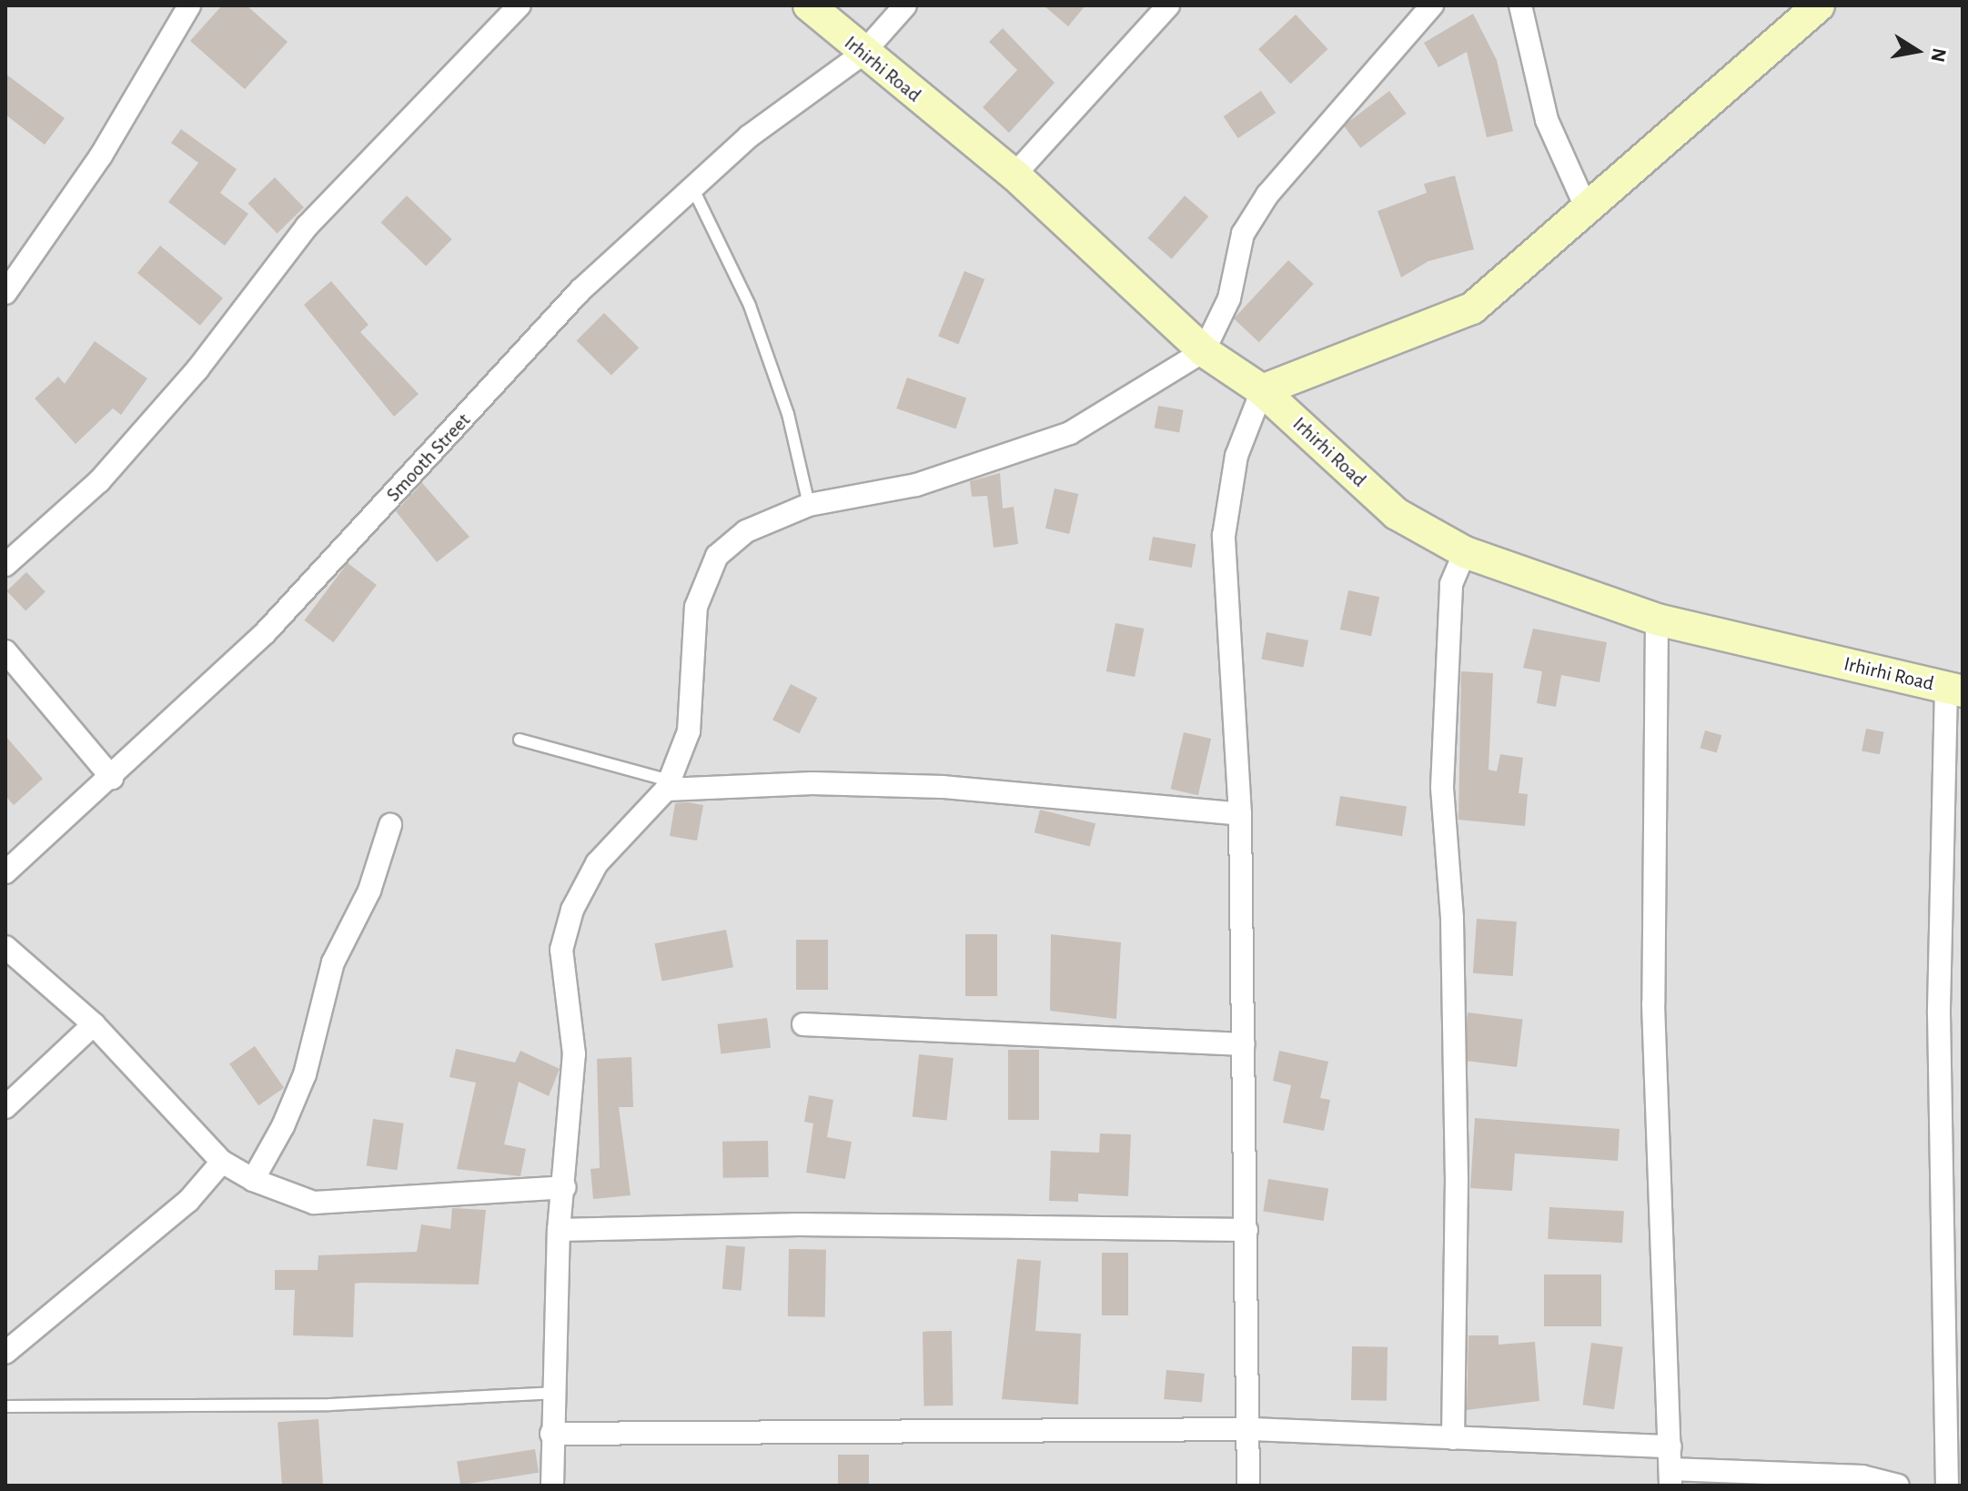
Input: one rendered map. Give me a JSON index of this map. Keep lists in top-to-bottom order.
{
  "streets": {
    "street": ["Irhirhi Road", "Smooth Street"]
  },
  "crossings": [
    ["Irhirhi Road", "Smooth Street"]
  ],
  "north": "right"
}
